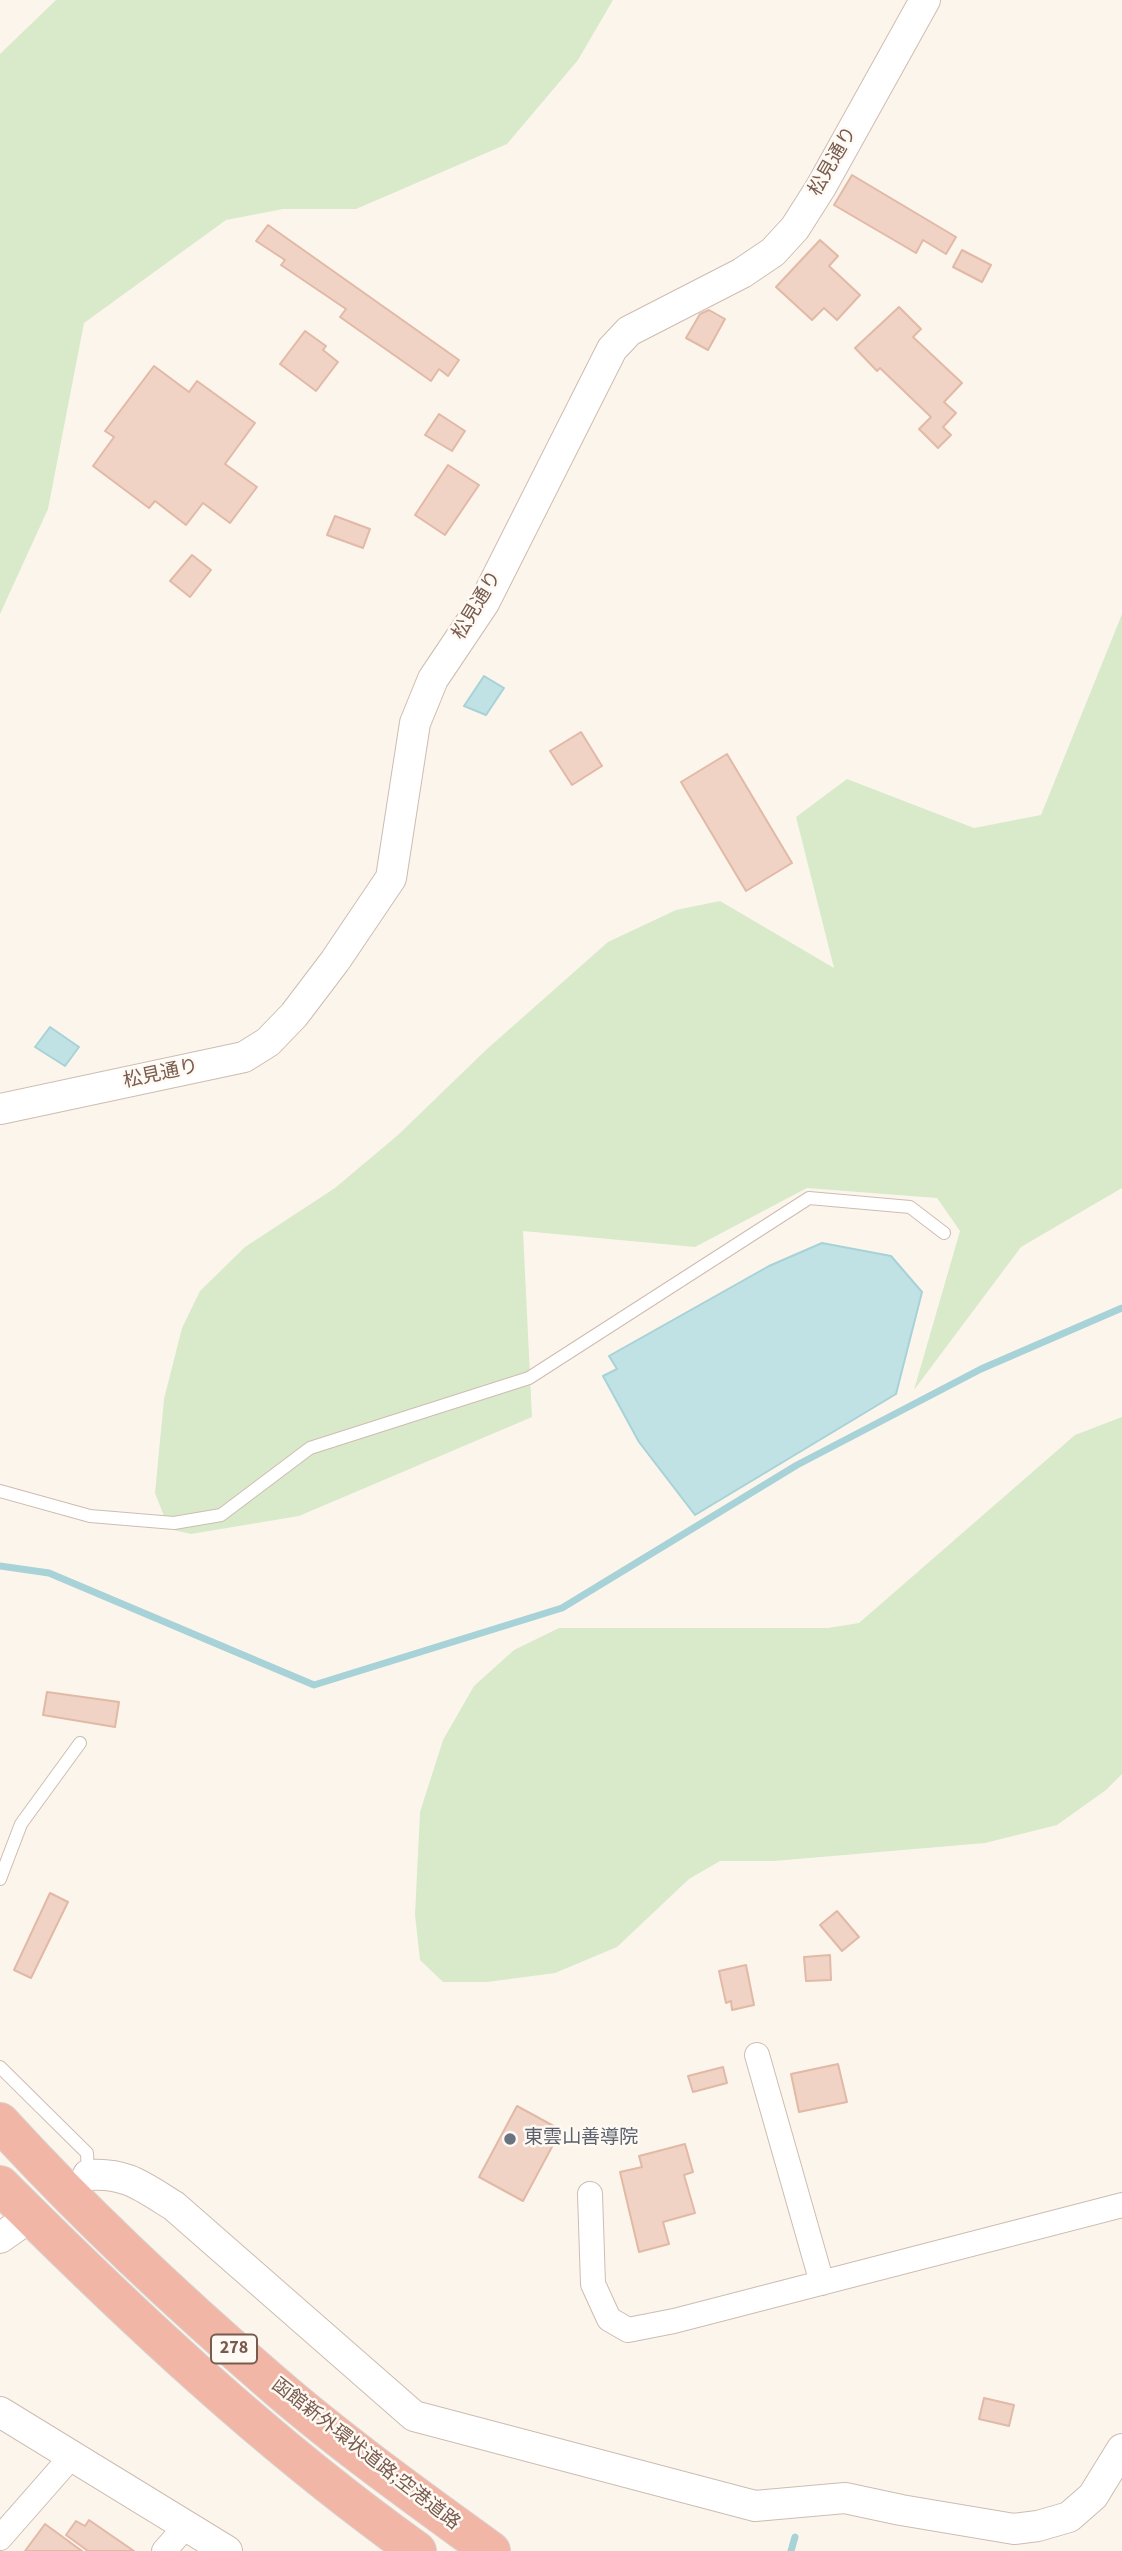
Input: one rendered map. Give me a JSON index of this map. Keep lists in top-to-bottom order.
{
  "streets": {
    "highway": ["278", "函館新外環状道路;空港道路"],
    "street": ["松見通り"]
  },
  "places": ["東雲山善導院"]
}
